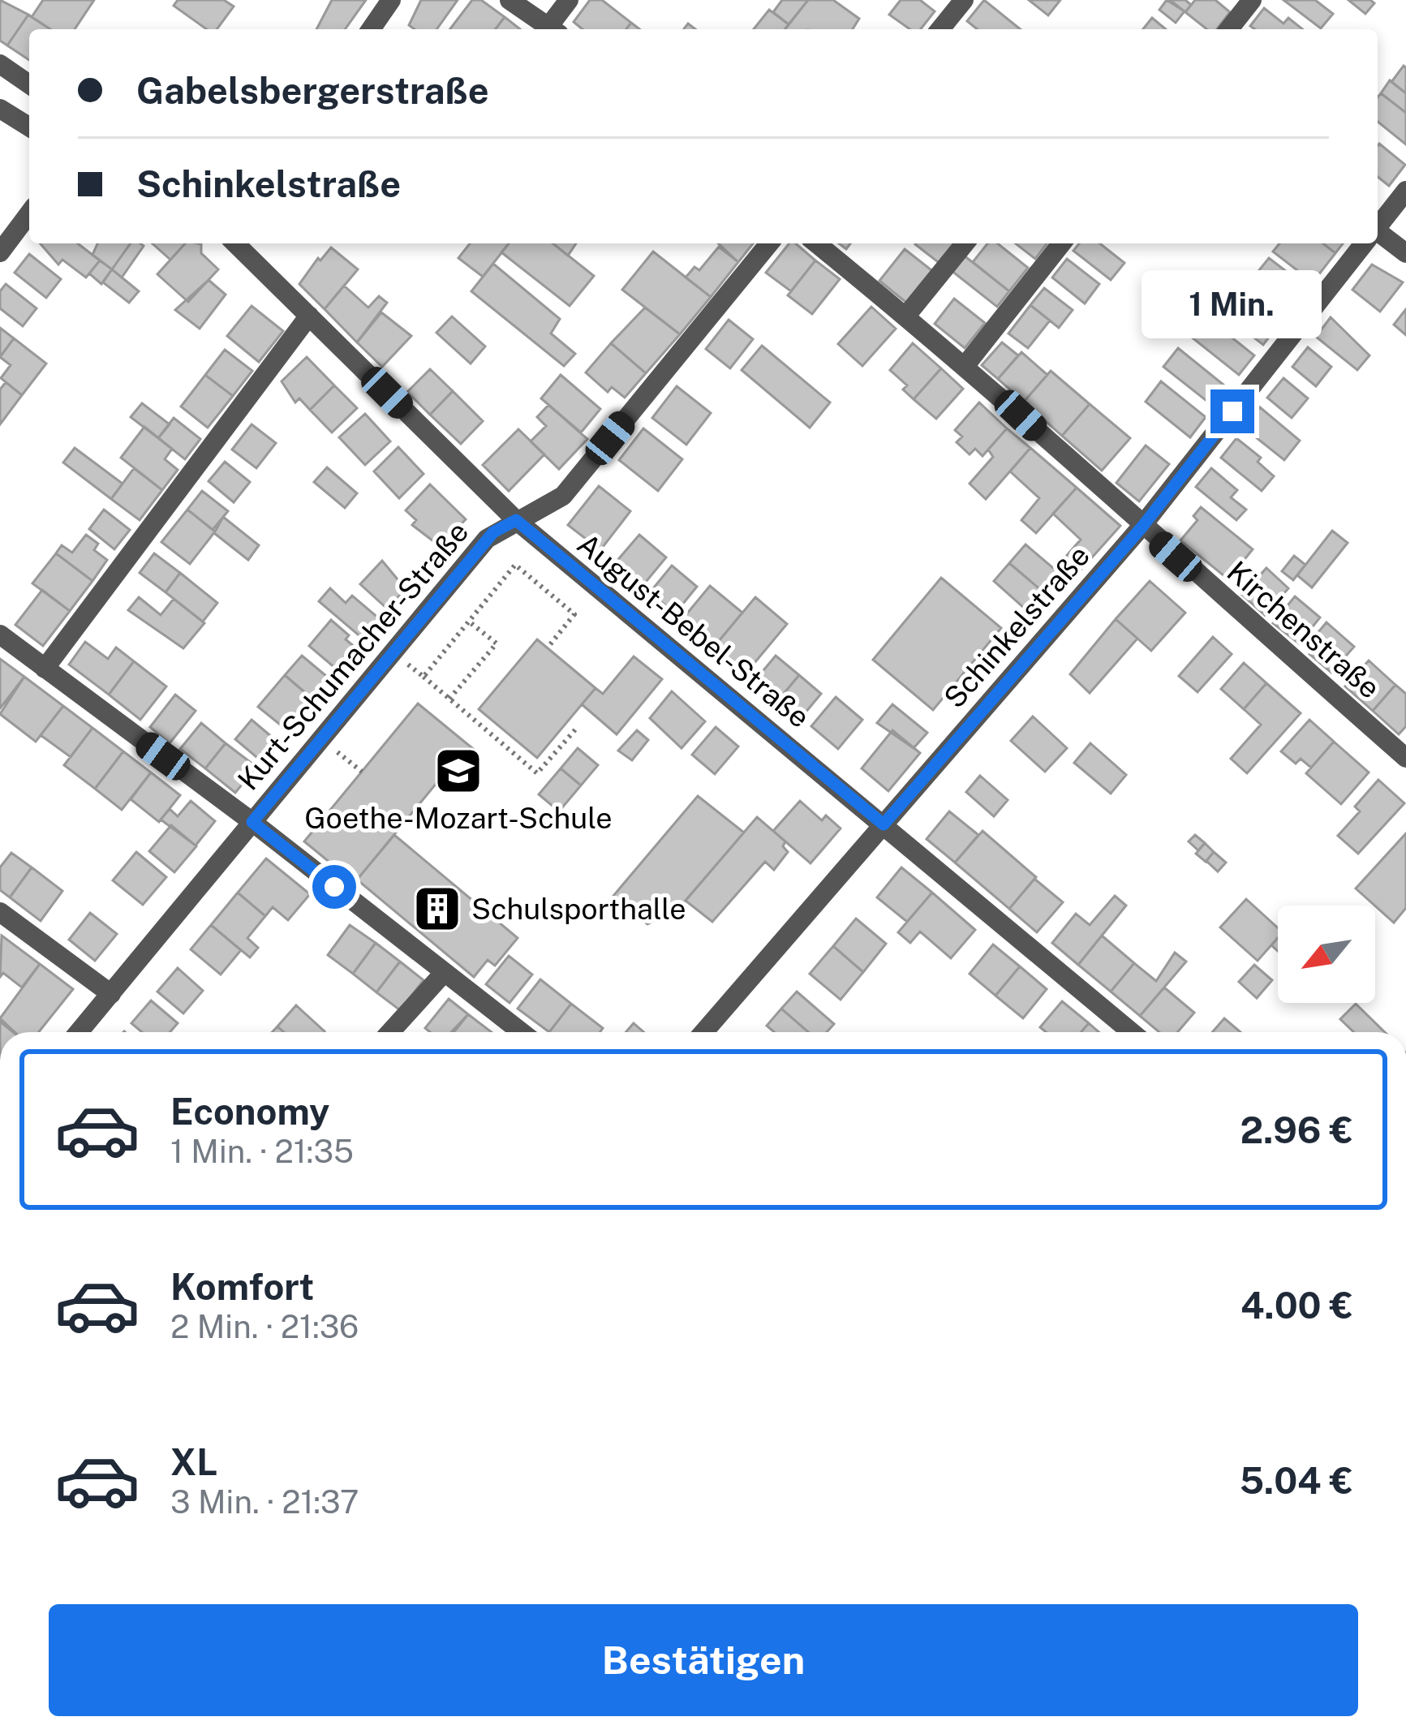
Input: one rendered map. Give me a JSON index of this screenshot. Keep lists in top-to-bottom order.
{
  "streets": {
    "street": [
      "Schinkelstraße",
      "Kirchenstraße",
      "August-Bebel-Straße",
      "Kurt-Schumacher-Straße"
    ]
  },
  "crossings": [
    ["Schinkelstraße", "Kirchenstraße"],
    ["Schinkelstraße", "August-Bebel-Straße"],
    ["August-Bebel-Straße", "Kurt-Schumacher-Straße"]
  ],
  "places": {
    "school or university": ["Goethe-Mozart-Schule"],
    "building": ["Schulsporthalle"]
  },
  "north": "bottom left",
  "page": {
    "banner": ["Gabelsbergerstraße", "Schinkelstraße"],
    "bubble": "1 Min.",
    "list": [
      {
        "name": "Economy",
        "note": "1 Min. · 21:35",
        "value": "2.96 €"
      },
      {
        "name": "Komfort",
        "note": "2 Min. · 21:36",
        "value": "4.00 €"
      },
      {
        "name": "XL",
        "note": "3 Min. · 21:37",
        "value": "5.04 €"
      }
    ],
    "buttons": "Bestätigen"
  }
}
